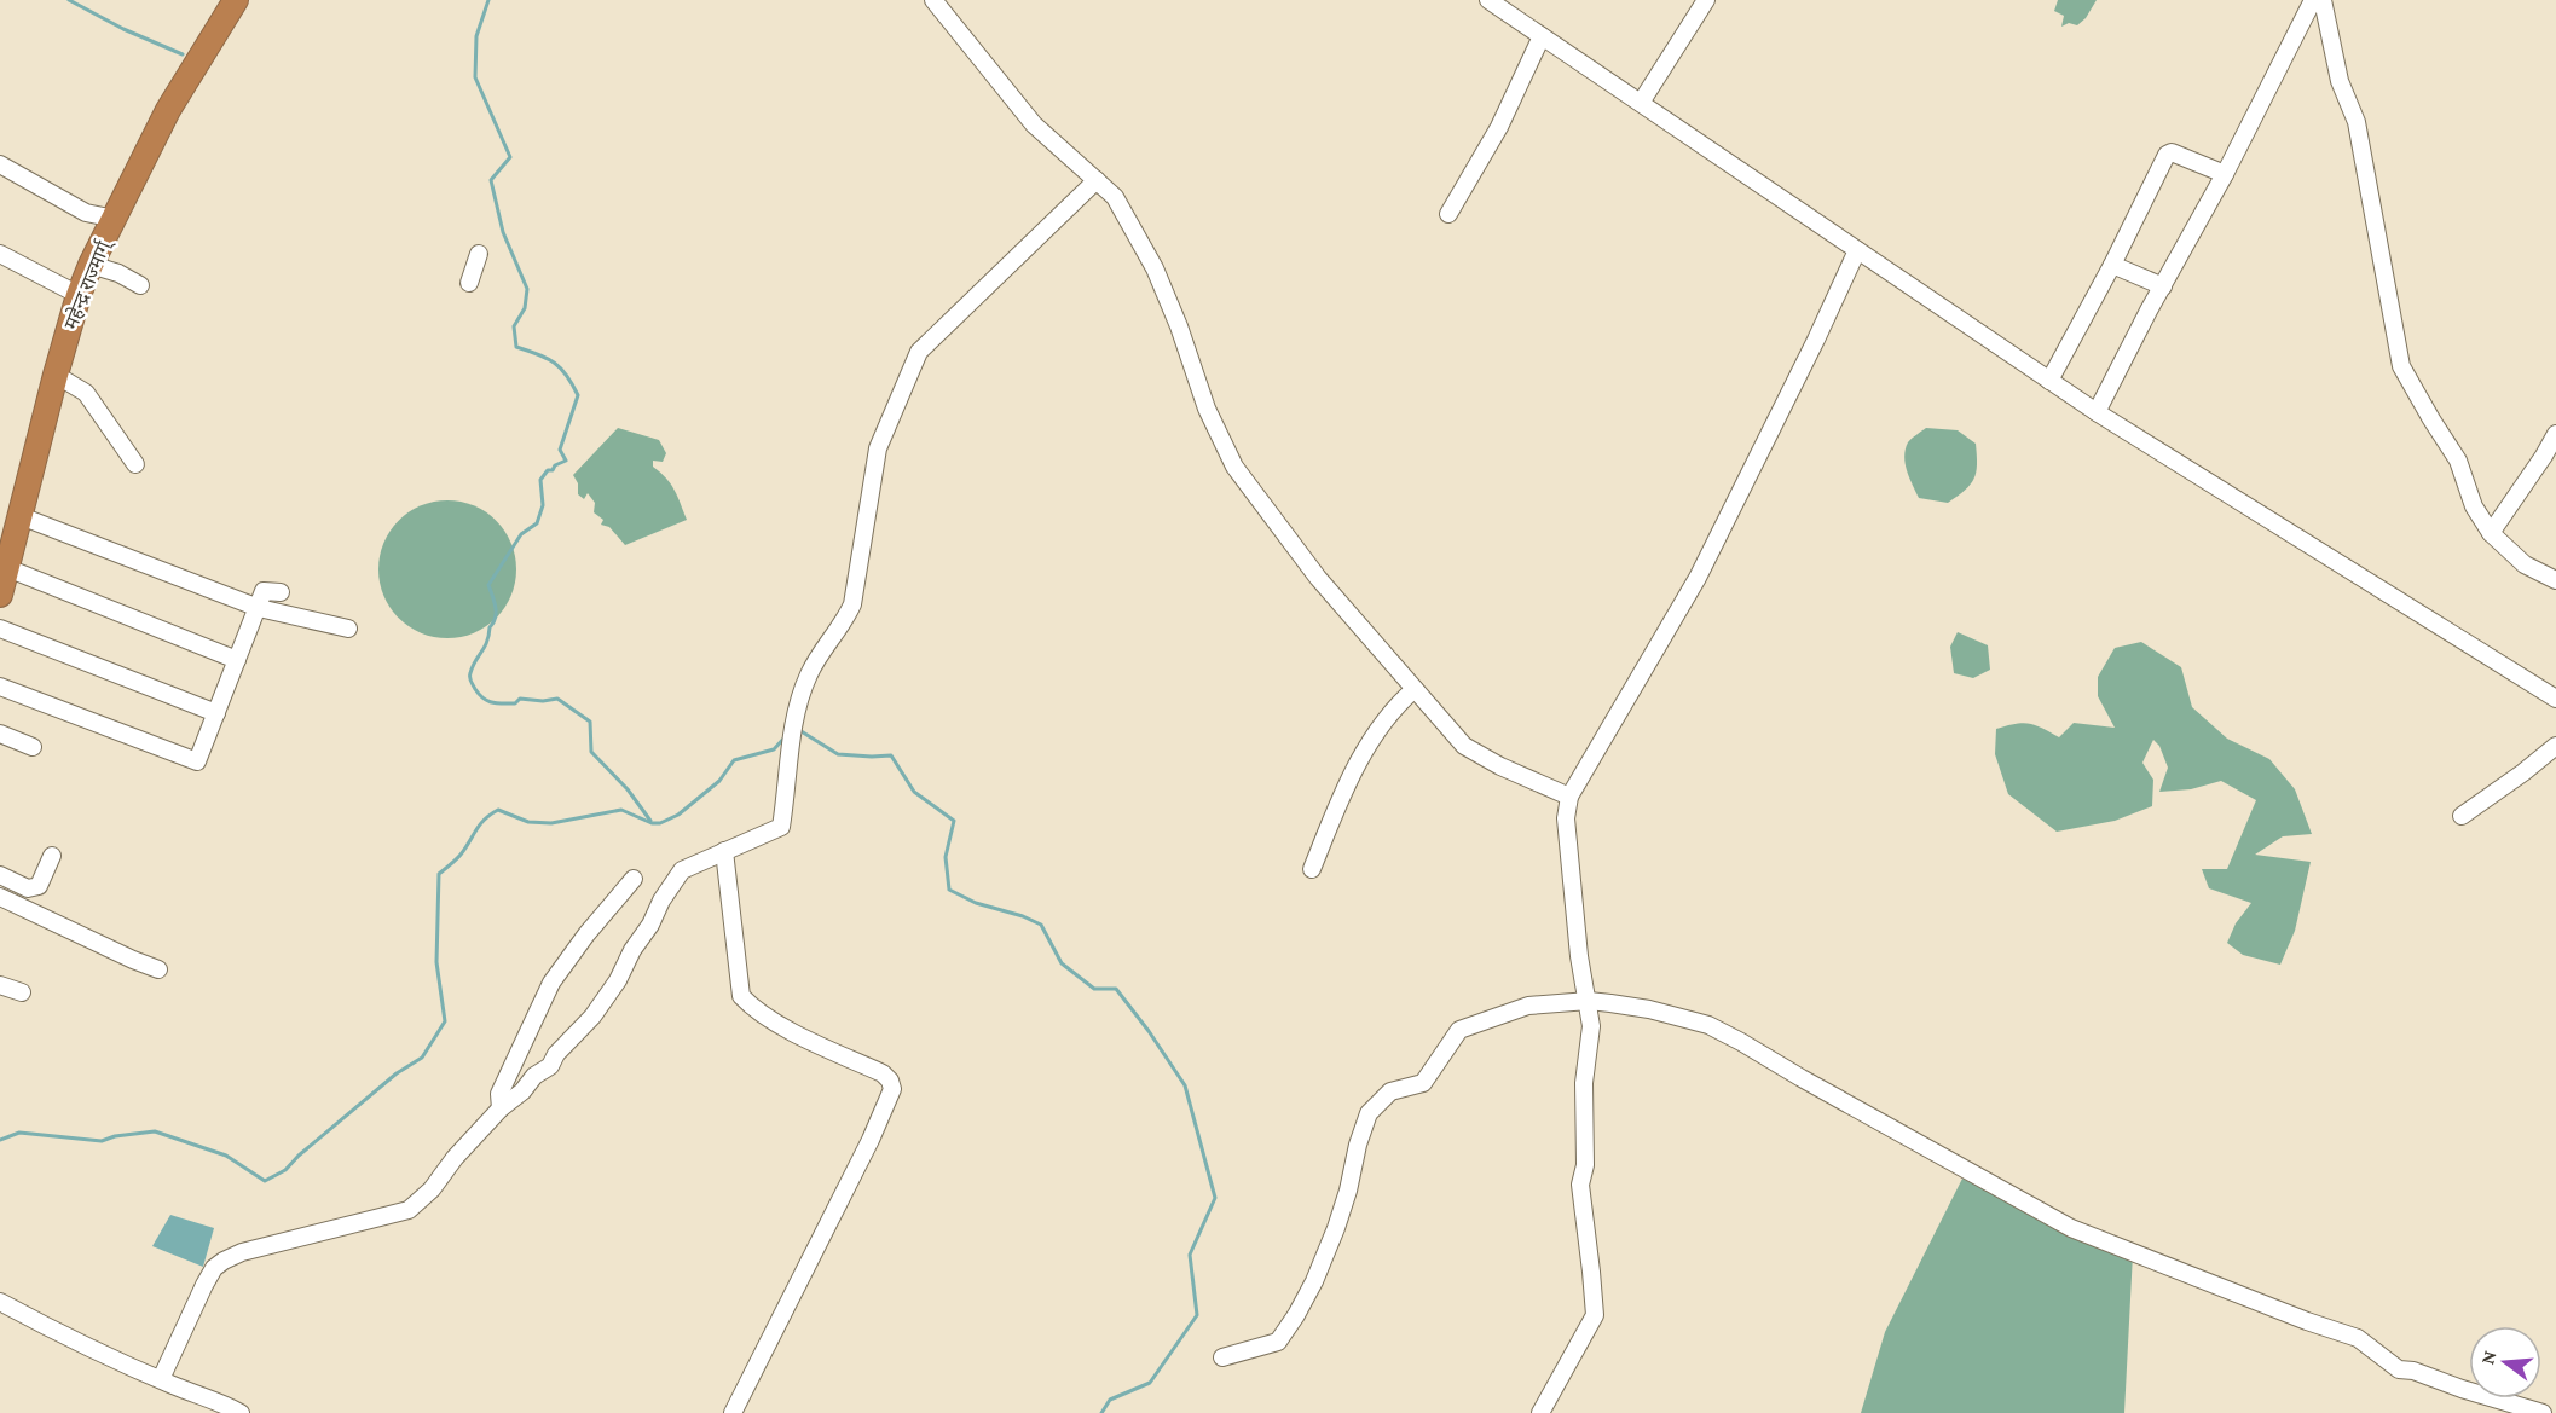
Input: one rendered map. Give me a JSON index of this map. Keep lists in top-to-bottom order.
{
  "streets": {
    "highway": ["महेन्द्र राज्मार्ग्"]
  },
  "north": "left"
}
